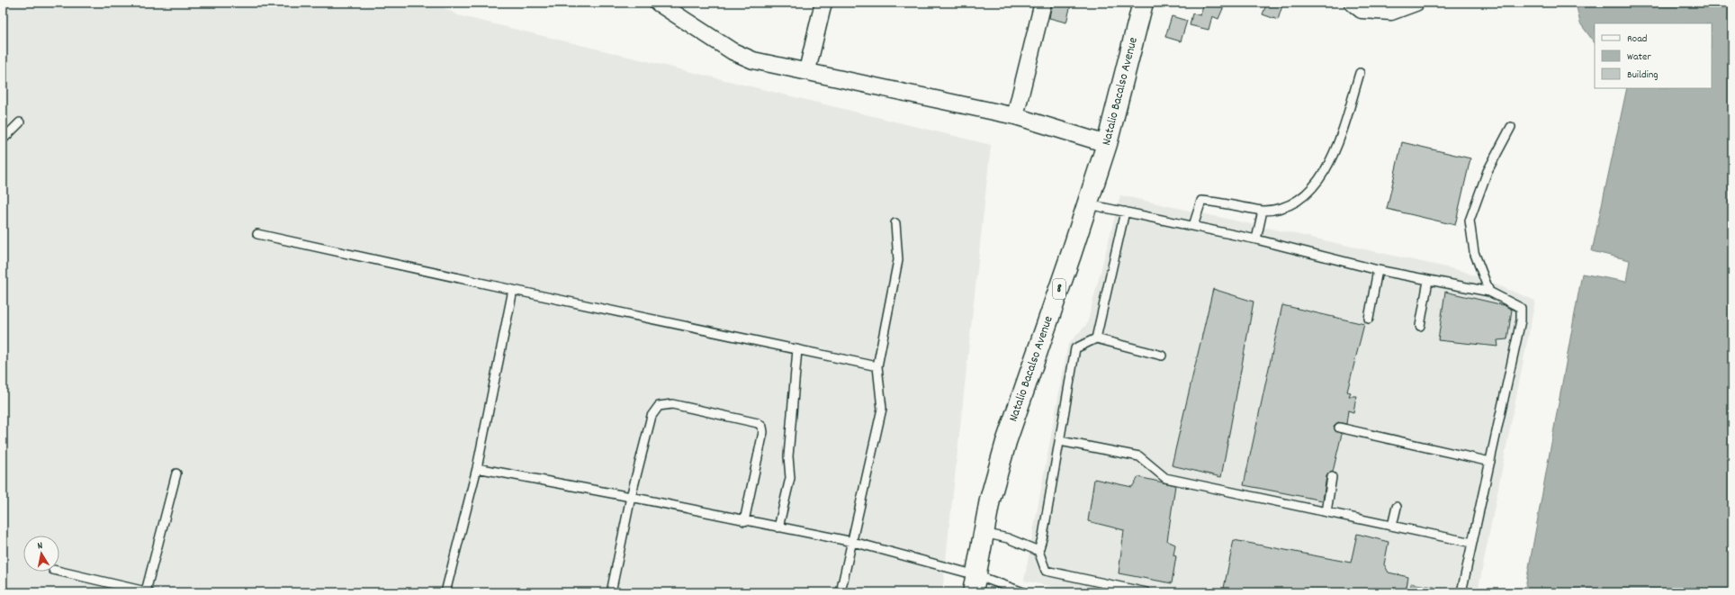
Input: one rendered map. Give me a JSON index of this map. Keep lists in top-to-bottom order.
{
  "streets": {
    "highway": ["Natalio Bacalso Avenue", "8"]
  },
  "legend": ["Road", "Water", "Building"],
  "north": "top"
}
